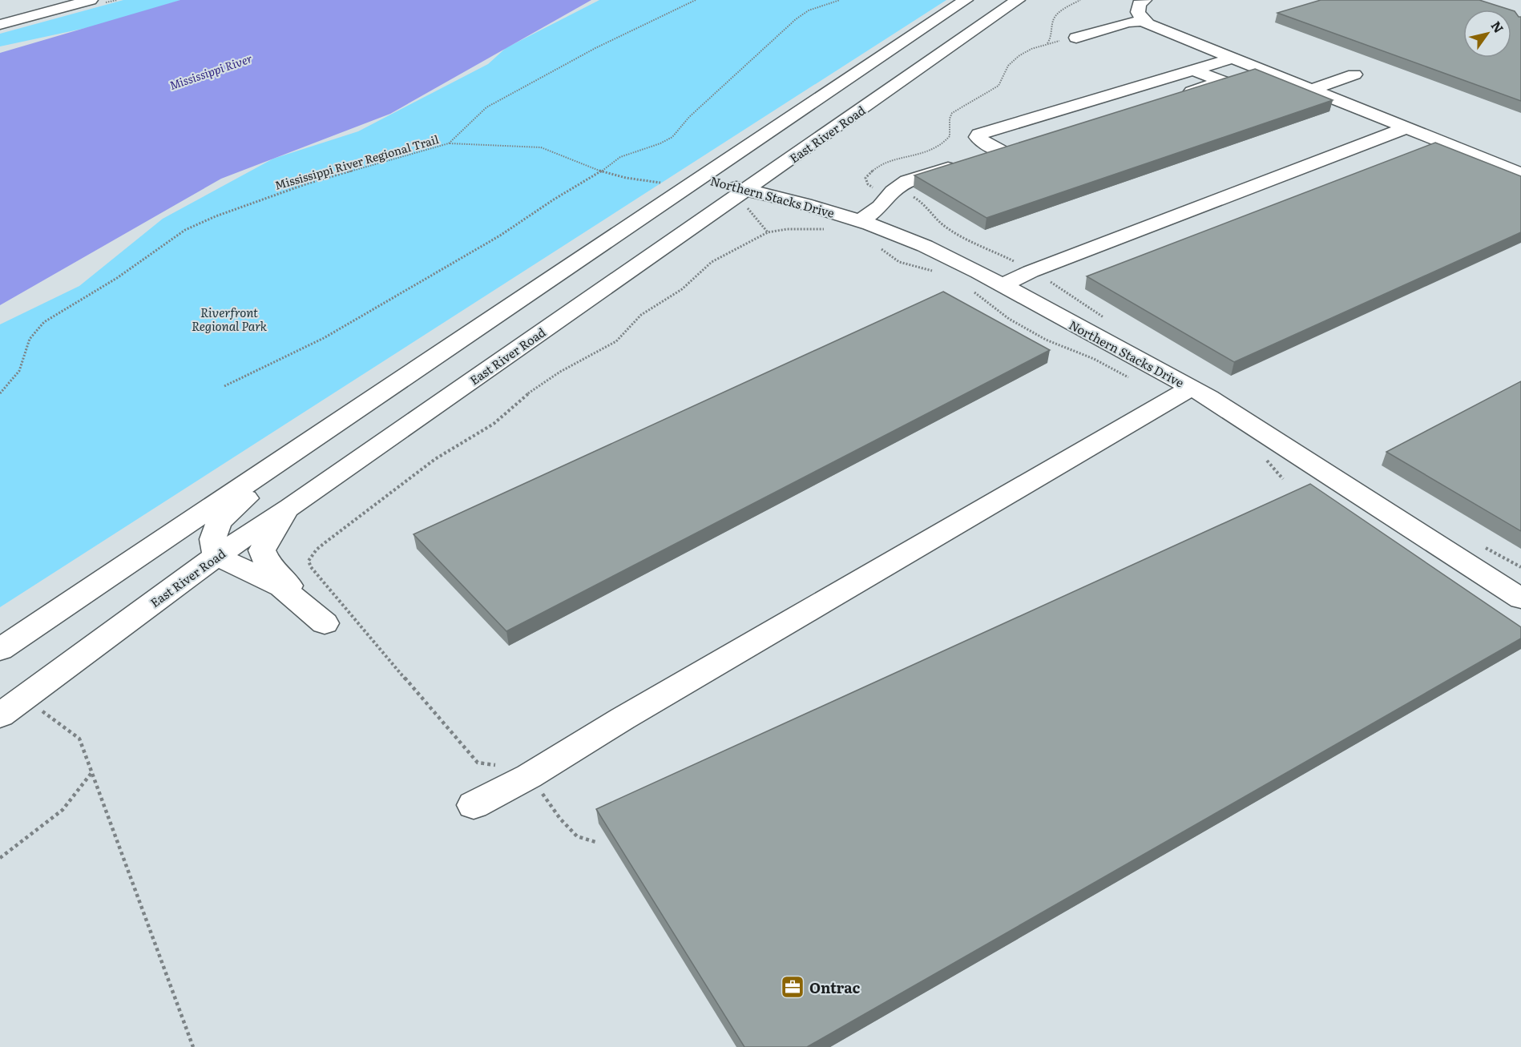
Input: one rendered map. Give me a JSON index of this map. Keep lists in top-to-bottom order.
{
  "streets": {
    "street": ["East River Road", "Northern Stacks Drive"],
    "path": ["Mississippi River Regional Trail"]
  },
  "crossings": [
    ["East River Road", "Northern Stacks Drive"]
  ],
  "water": ["Mississippi River"],
  "parks": ["Riverfront Regional Park"],
  "places": {
    "office": ["Ontrac"]
  },
  "north": "top right"
}
